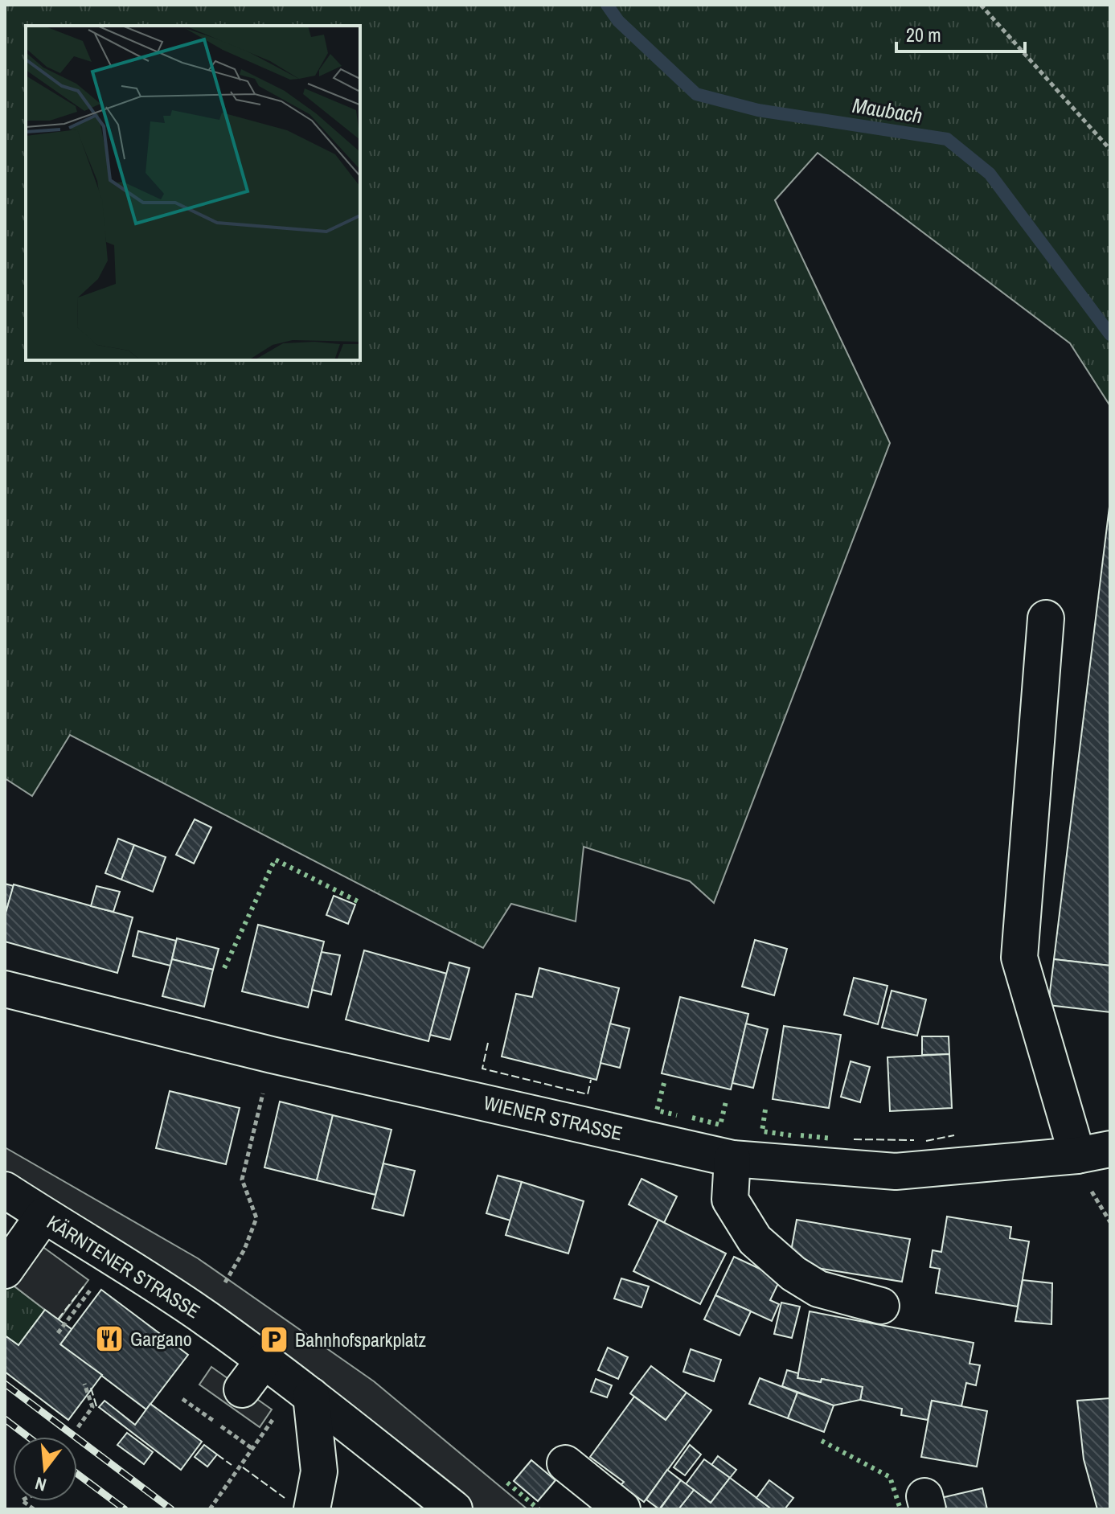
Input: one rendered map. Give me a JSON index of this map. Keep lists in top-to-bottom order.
{
  "streets": {
    "street": ["WIENER STRASSE", "KÄRNTENER STRASSE"]
  },
  "water": ["Maubach"],
  "places": {
    "restaurant": ["Gargano"],
    "parking": ["Bahnhofsparkplatz"]
  },
  "scale_bar": "20 m",
  "north": "bottom"
}
